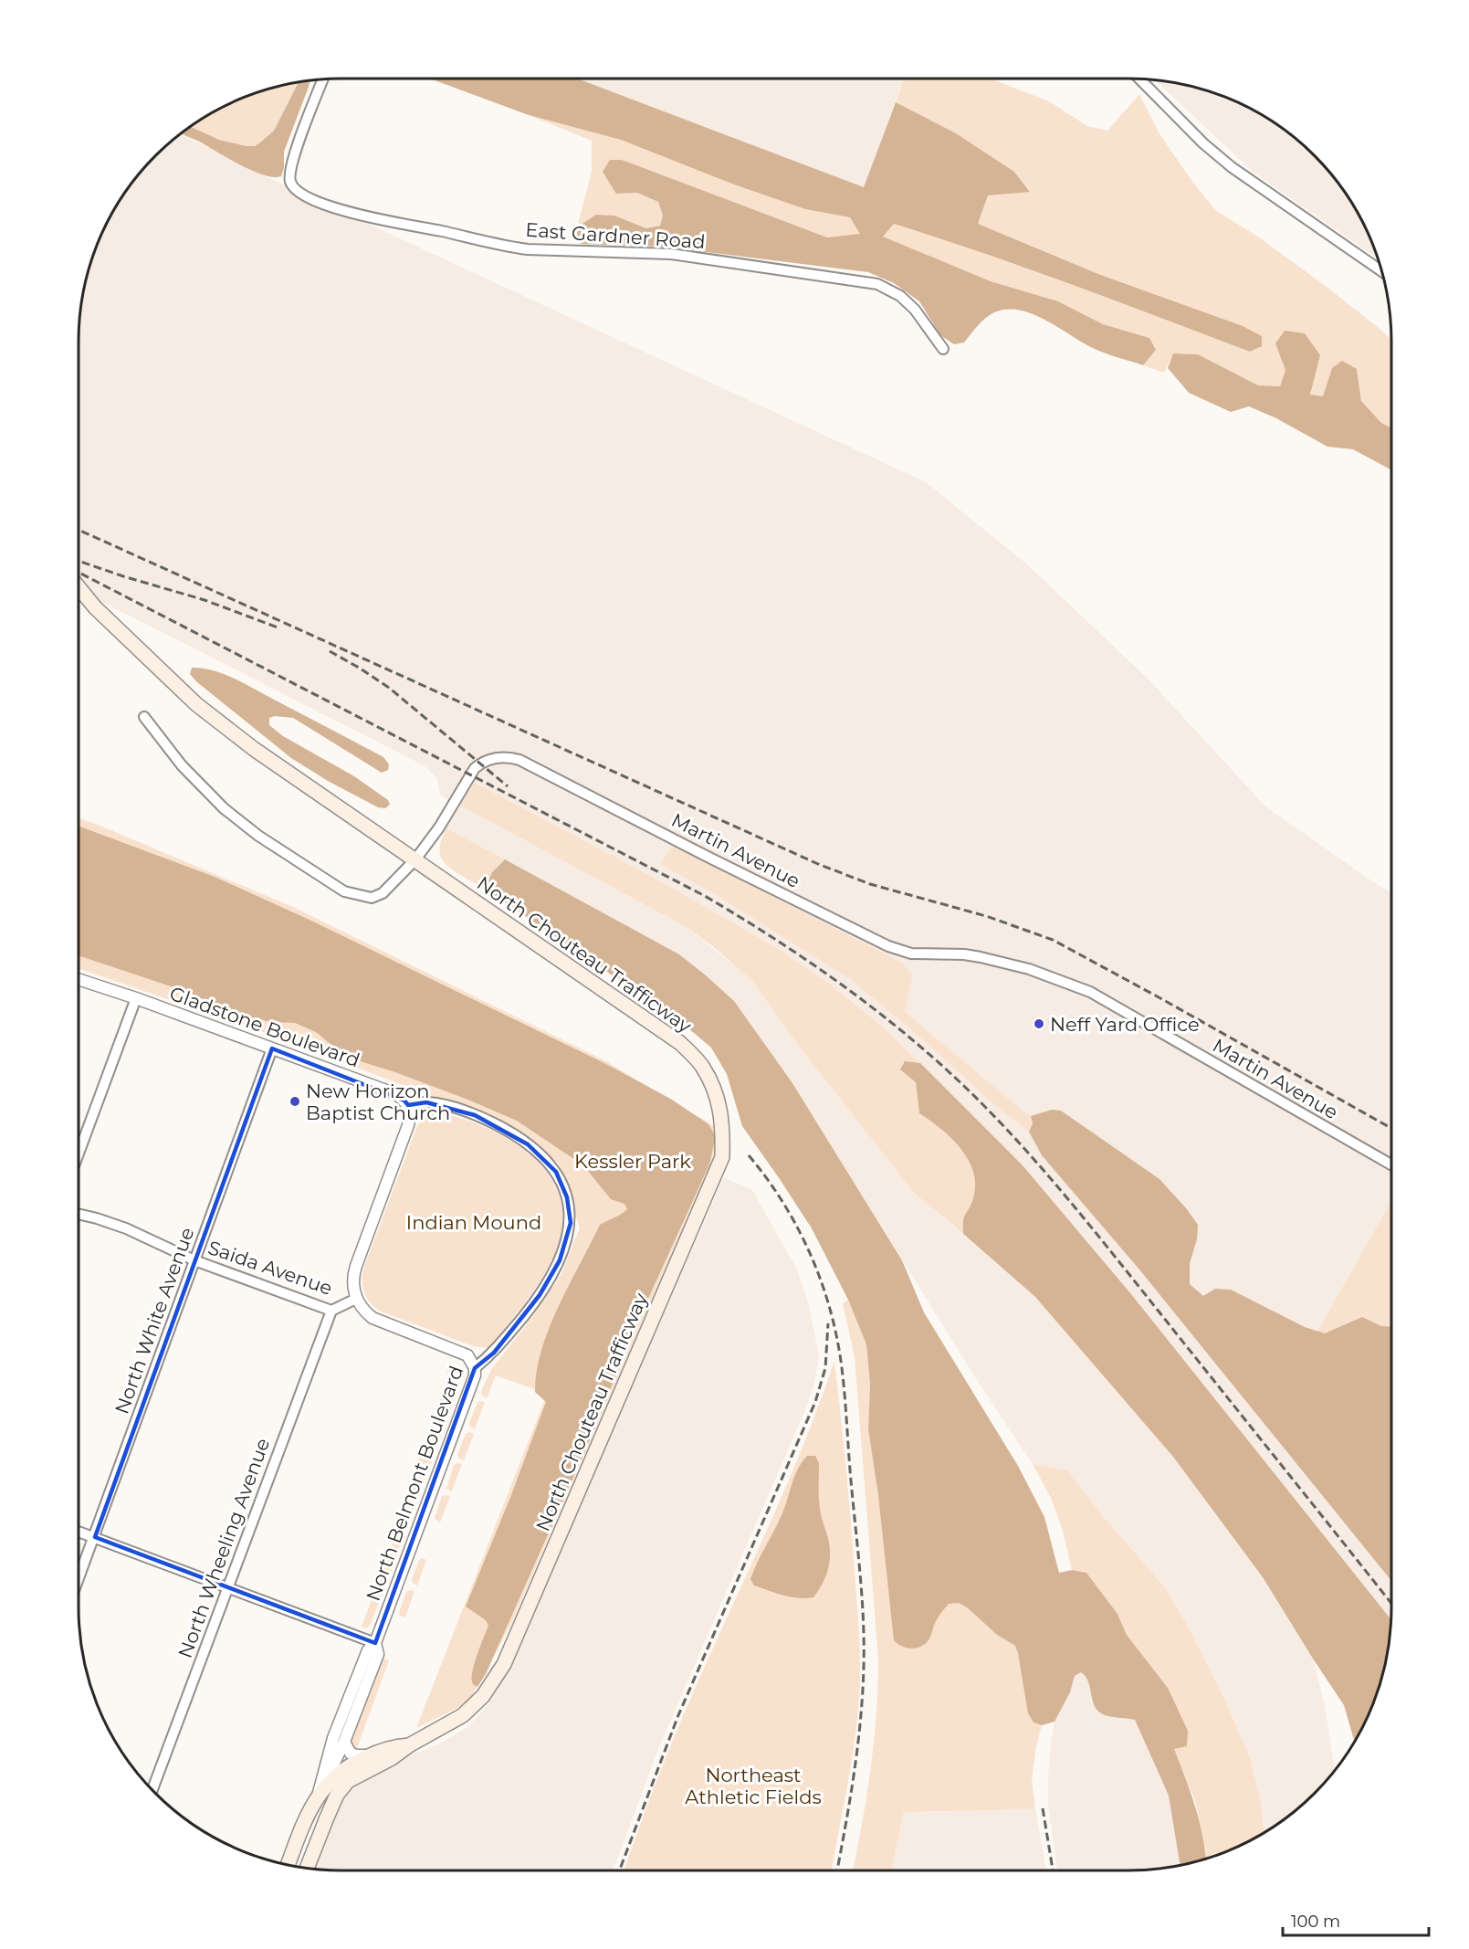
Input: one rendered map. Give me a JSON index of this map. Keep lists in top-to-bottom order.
{
  "streets": {
    "main road": ["North Chouteau Trafficway", "North Belmont Boulevard"],
    "street": [
      "East Gardner Road",
      "Martin Avenue",
      "Gladstone Boulevard",
      "Saida Avenue",
      "North White Avenue",
      "North Wheeling Avenue"
    ]
  },
  "crossings": [
    ["Martin Avenue", "North Chouteau Trafficway"],
    ["North Chouteau Trafficway", "North Belmont Boulevard"],
    ["Gladstone Boulevard", "North White Avenue"],
    ["Gladstone Boulevard", "North Belmont Boulevard"],
    ["Saida Avenue", "North White Avenue"],
    ["Saida Avenue", "North Belmont Boulevard"],
    ["Saida Avenue", "North Wheeling Avenue"]
  ],
  "parks": ["Kessler Park", "Indian Mound", "Northeast Athletic Fields"],
  "places": ["Neff Yard Office", "New Horizon Baptist Church"],
  "scale_bar": "100 m"
}
